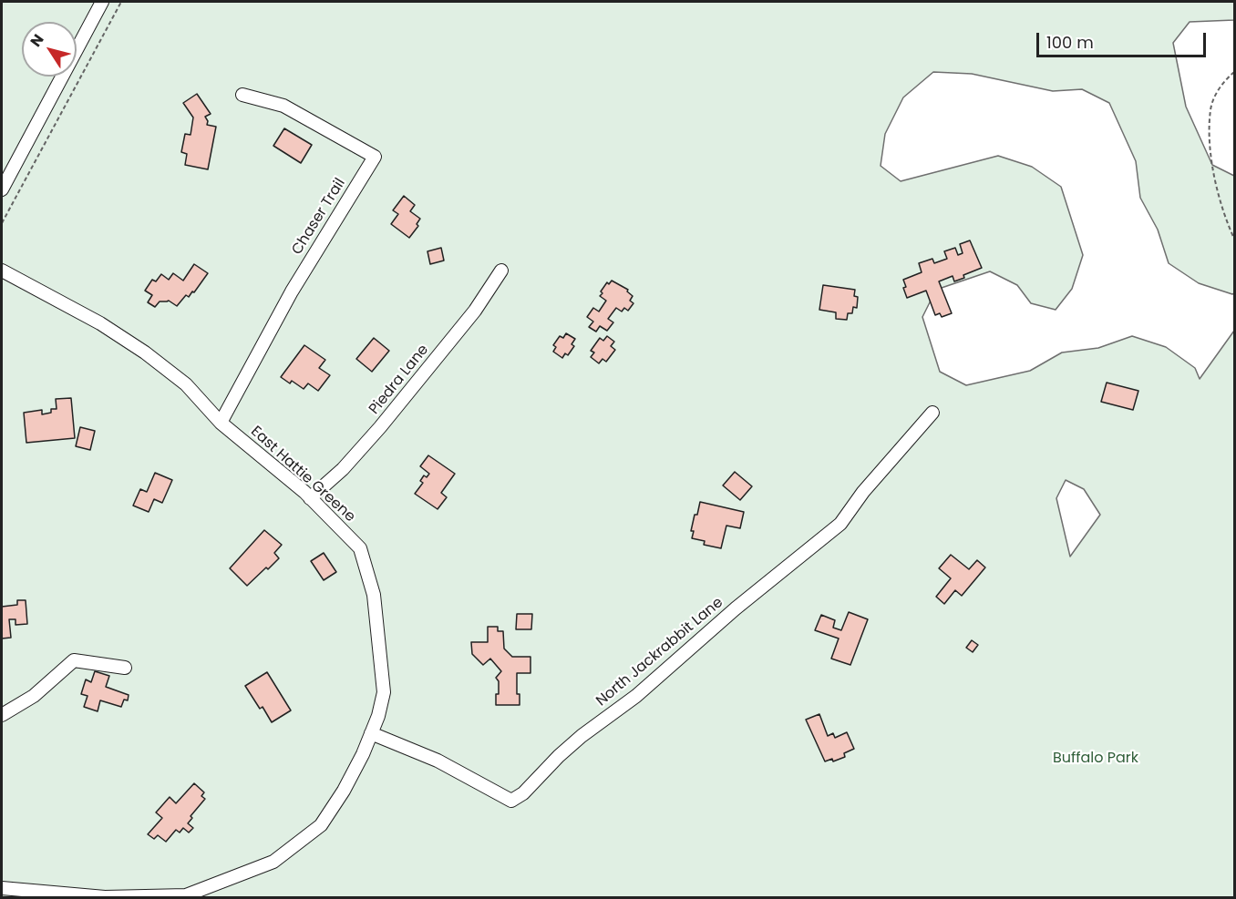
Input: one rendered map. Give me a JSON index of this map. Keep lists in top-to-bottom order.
{
  "streets": {
    "street": [
      "Chaser Trail",
      "Piedra Lane",
      "East Hattie Greene",
      "North Jackrabbit Lane"
    ]
  },
  "crossings": [
    ["Chaser Trail", "East Hattie Greene"],
    ["Piedra Lane", "East Hattie Greene"],
    ["East Hattie Greene", "North Jackrabbit Lane"]
  ],
  "parks": ["Buffalo Park"],
  "scale_bar": "100 m",
  "north": "top left"
}
